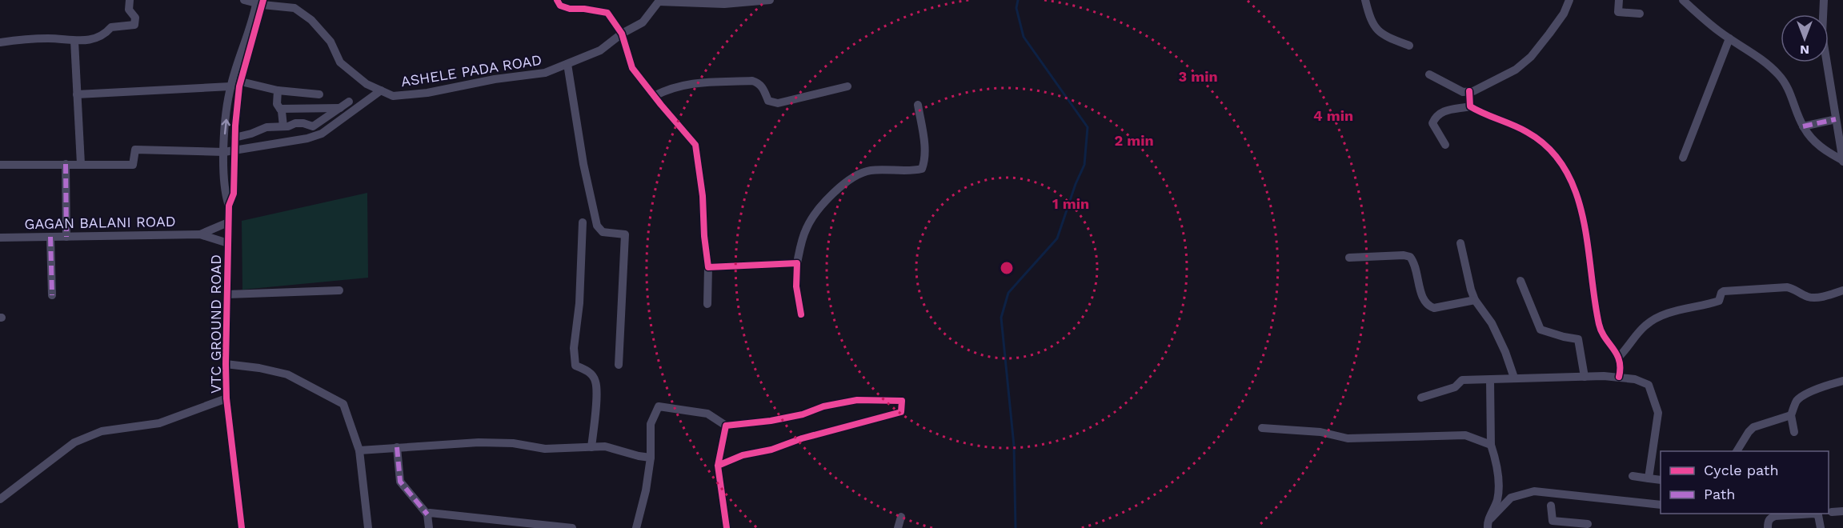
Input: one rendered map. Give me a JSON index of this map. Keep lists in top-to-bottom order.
{
  "streets": {
    "street": ["ASHELE PADA ROAD", "GAGAN BALANI ROAD", "VTC GROUND ROAD"]
  },
  "crossings": [
    ["GAGAN BALANI ROAD", "VTC GROUND ROAD"]
  ],
  "legend": ["Cycle path", "Path"],
  "north": "bottom",
  "rings": [
    "3 min",
    "4 min",
    "2 min",
    "1 min"
  ]
}
